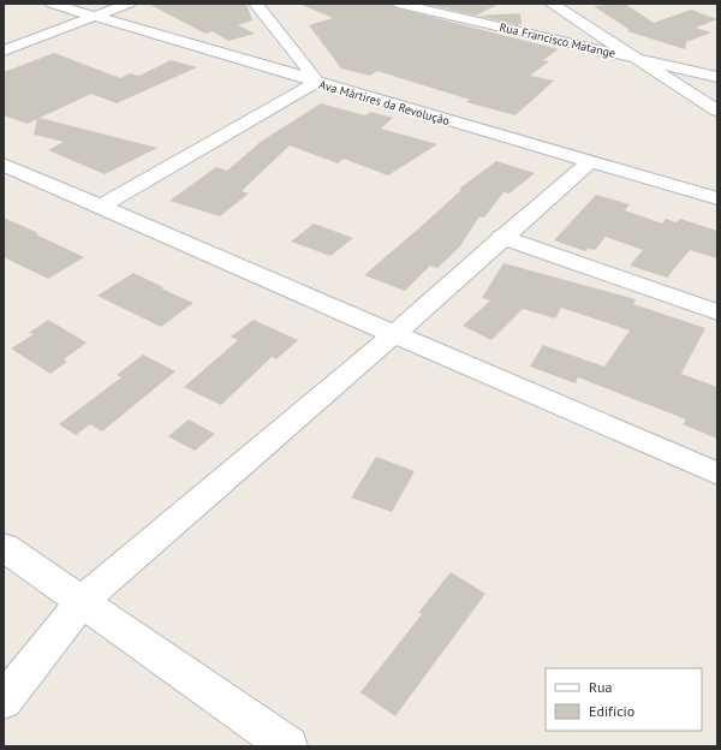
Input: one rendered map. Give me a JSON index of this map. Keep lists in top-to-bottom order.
{
  "streets": {
    "street": ["Rua Francisco Matange", "Ava Mártires da Revolução"]
  },
  "legend": ["Rua", "Edifício"]
}
